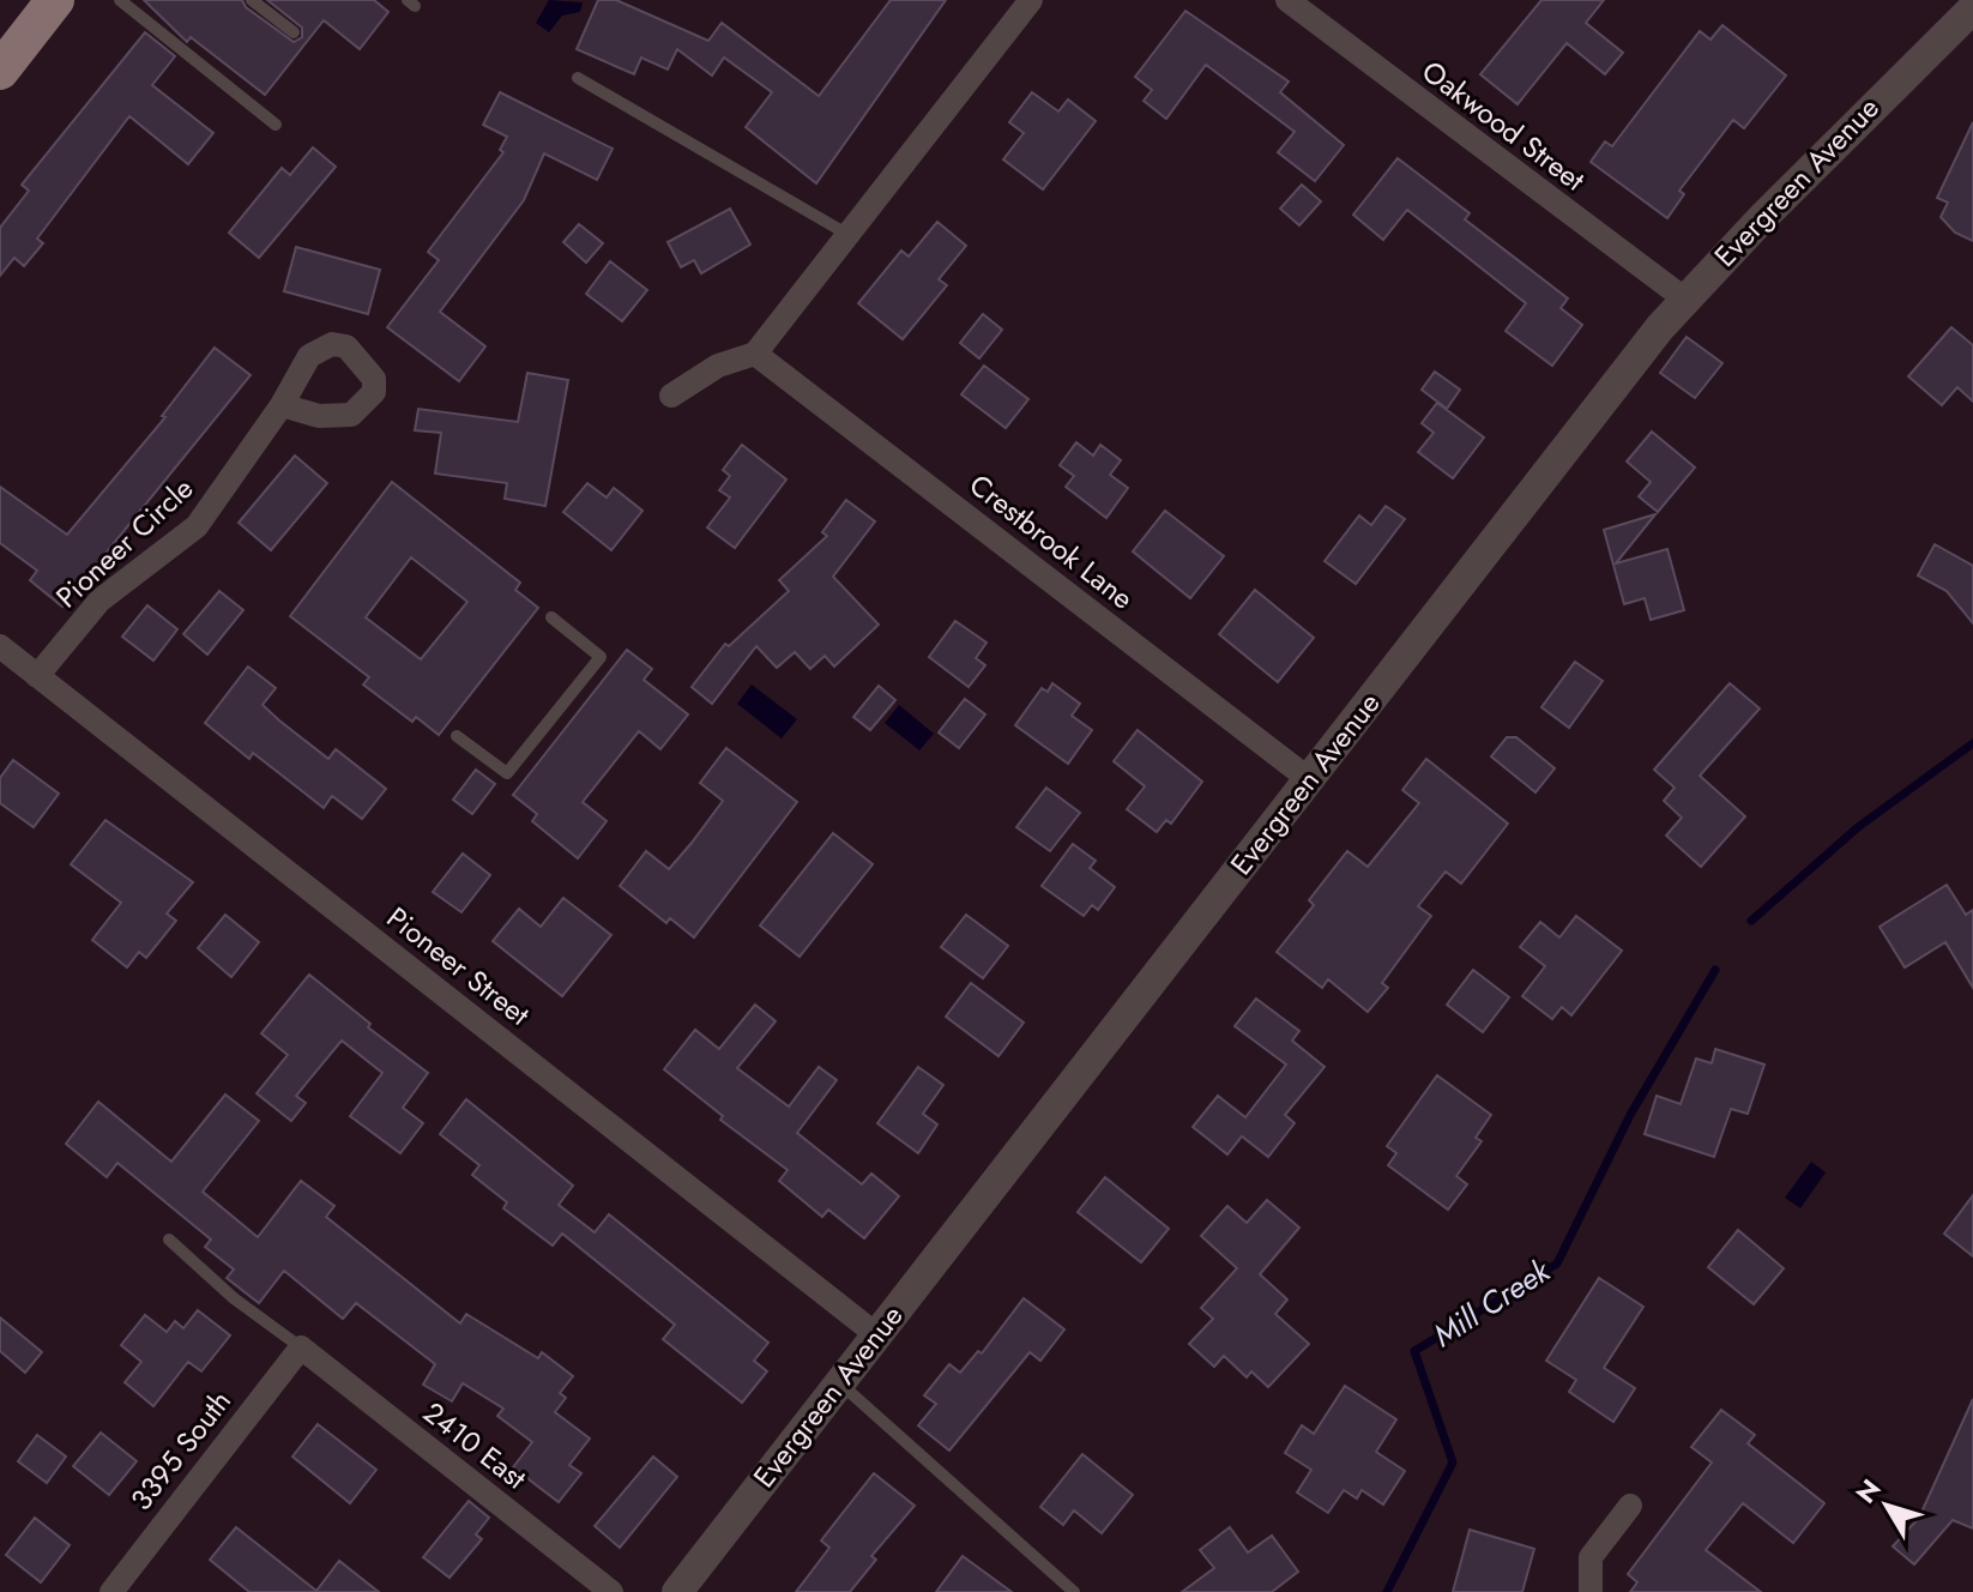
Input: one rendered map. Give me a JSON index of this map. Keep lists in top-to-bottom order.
{
  "streets": {
    "street": [
      "Oakwood Street",
      "Evergreen Avenue",
      "Crestbrook Lane",
      "Pioneer Circle",
      "Pioneer Street",
      "2410 East",
      "3395 South"
    ]
  },
  "crossings": [
    ["Oakwood Street", "Evergreen Avenue"],
    ["Evergreen Avenue", "Crestbrook Lane"],
    ["Evergreen Avenue", "Pioneer Street"],
    ["Pioneer Circle", "Pioneer Street"],
    ["2410 East", "3395 South"]
  ],
  "water": ["Mill Creek"],
  "north": "top left"
}
